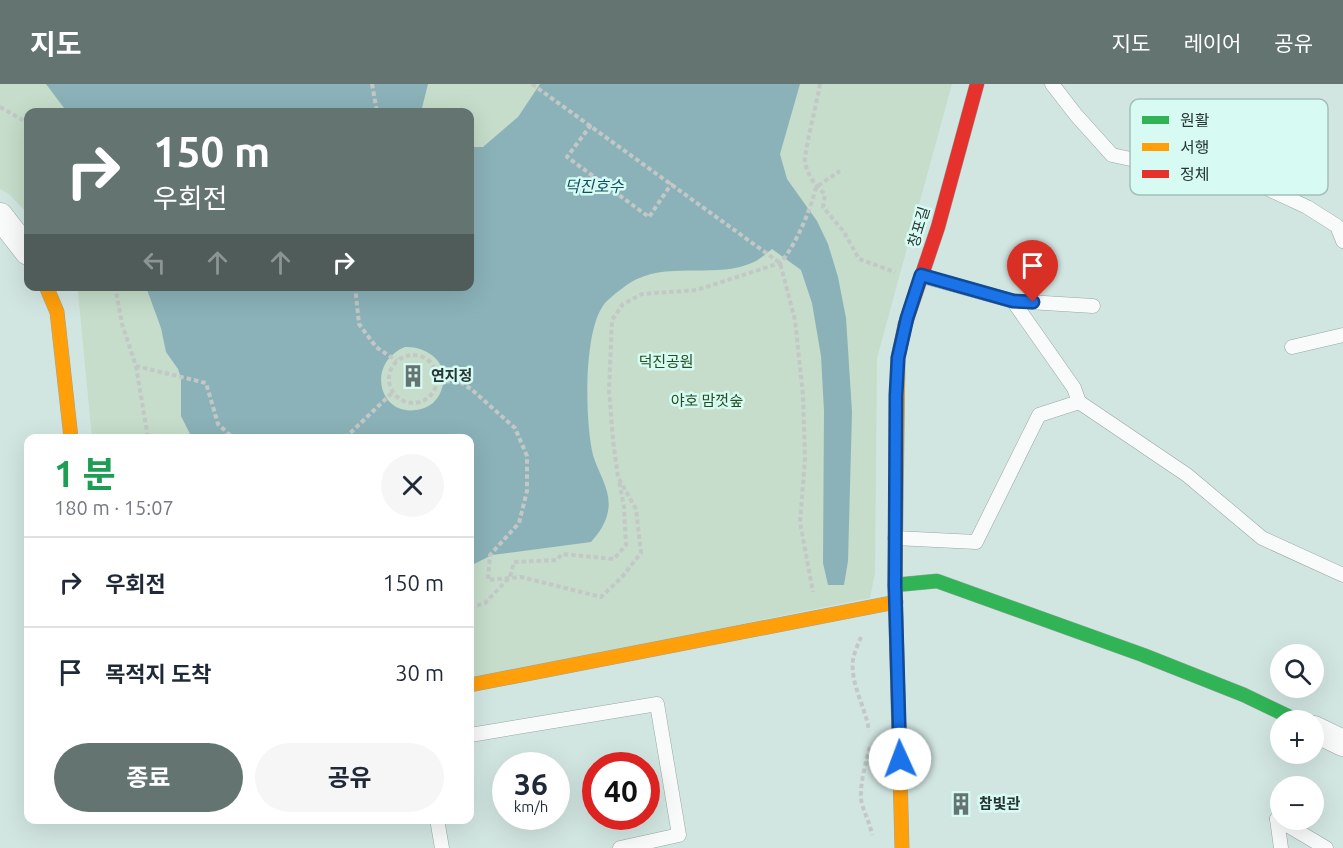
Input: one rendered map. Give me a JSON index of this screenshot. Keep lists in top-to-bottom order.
{
  "streets": {
    "street": ["창포길"]
  },
  "water": ["덕진호수"],
  "parks": ["덕진공원", "야호 맘껏숲"],
  "places": {
    "building": ["연지정", "참빛관"]
  },
  "legend": ["원활", "서행", "정체"],
  "page": {
    "header": "지도",
    "nav": ["지도", "레이어", "공유"],
    "turn": ["150 m", "우회전"],
    "heading": ["1 분", "180 m · 15:07"],
    "list": [
      {
        "name": "우회전",
        "value": "150 m"
      },
      {
        "name": "목적지 도착",
        "value": "30 m"
      }
    ],
    "map_buttons": ["+", "−"],
    "buttons": ["종료", "공유"],
    "speed": "36 km/h",
    "limit": "40"
  }
}
